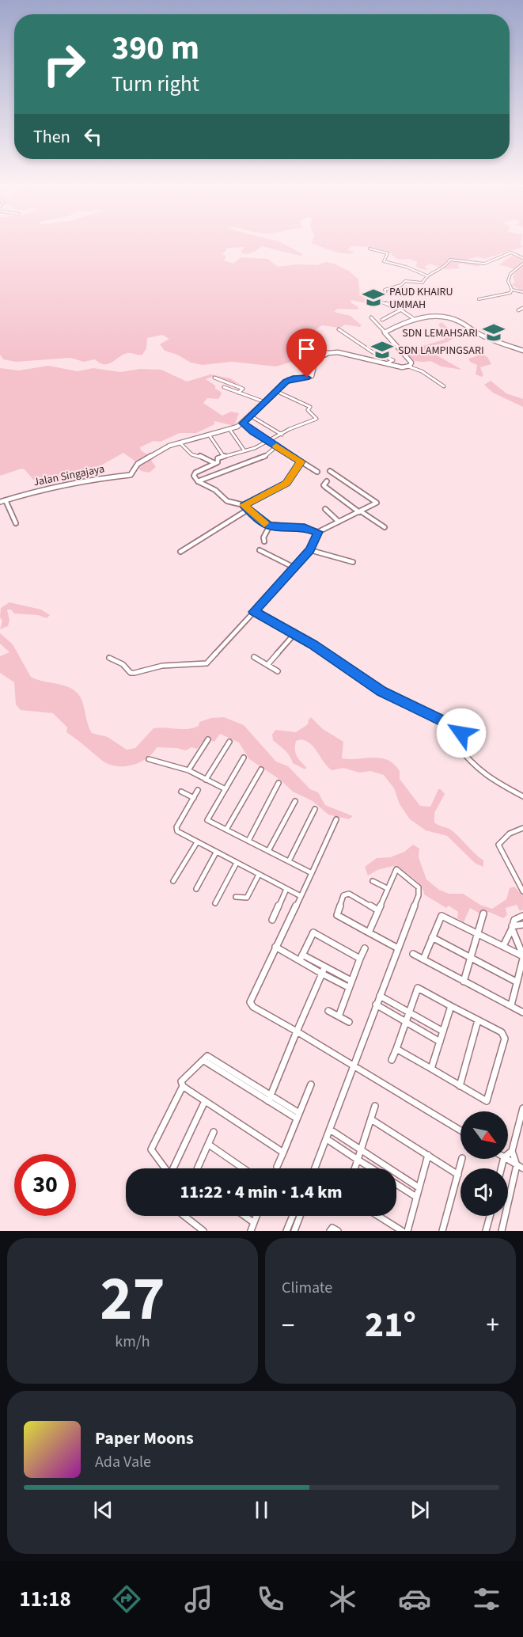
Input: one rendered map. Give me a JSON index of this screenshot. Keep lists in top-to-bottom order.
{
  "streets": {
    "street": ["Jalan Singajaya"]
  },
  "places": {
    "school or university": ["PAUD KHAIRU UMMAH", "SDN LEMAHSARI", "SDN LAMPINGSARI"]
  },
  "north": "bottom right",
  "page": {
    "turn": ["390 m", "Turn right"],
    "then": "Then",
    "limit": "30",
    "trip": "11:22 · 4 min · 1.4 km",
    "tile": [
      ["27", "km/h"],
      "Climate"
    ],
    "heat": ["−", "21°", "+"],
    "song": ["Paper Moons", "Ada Vale"],
    "tabs": "11:18"
  }
}
